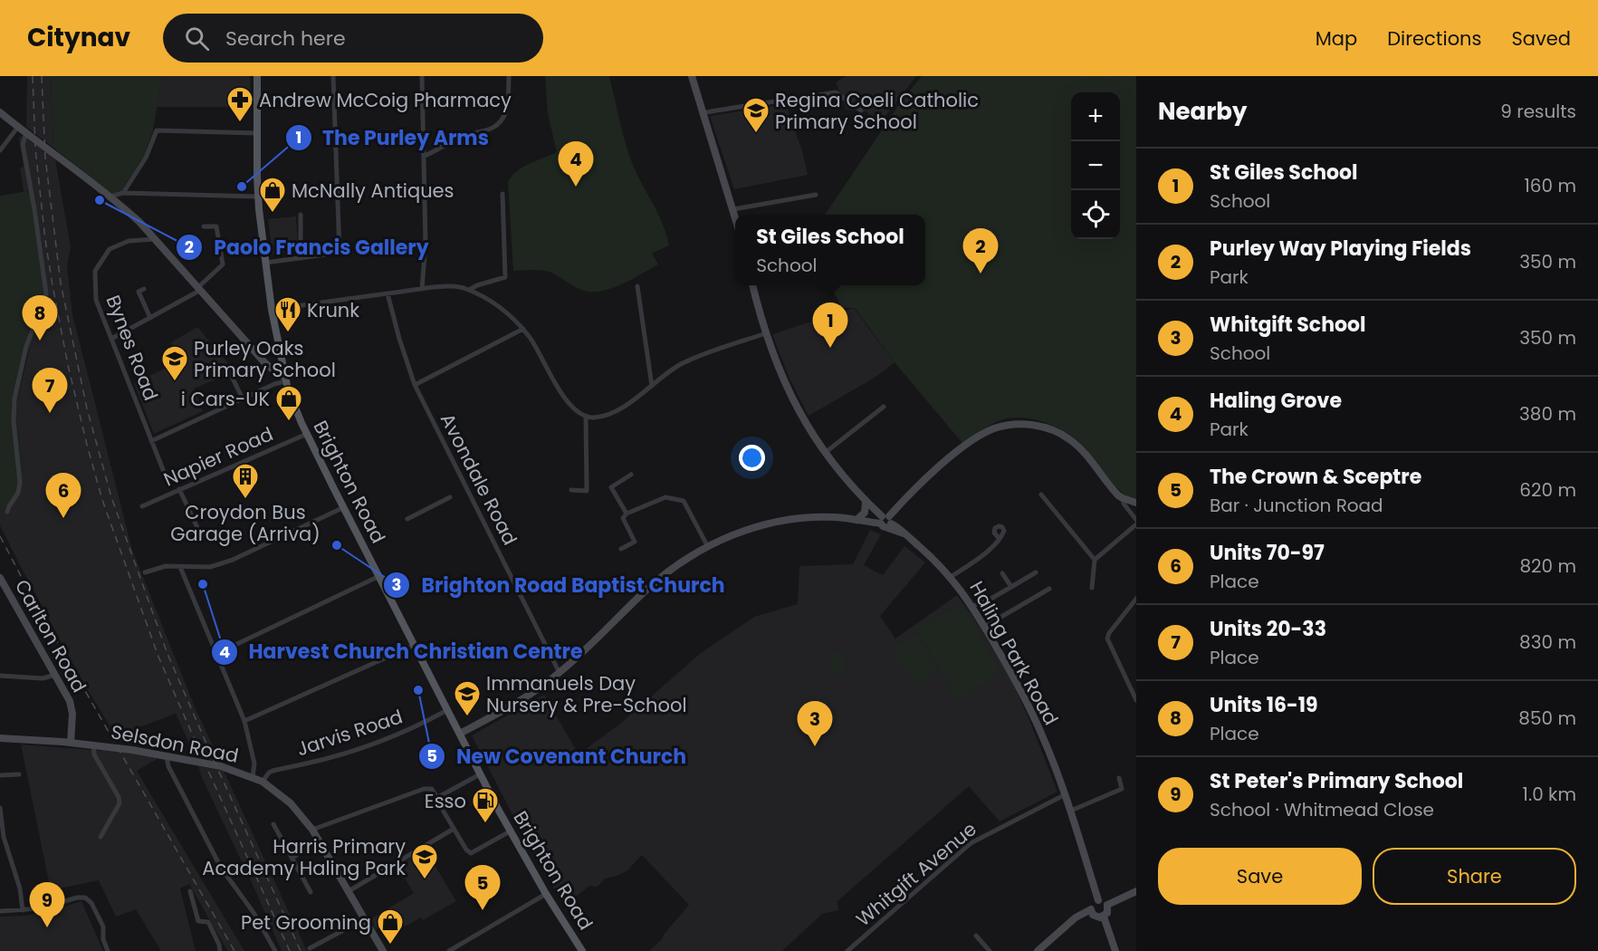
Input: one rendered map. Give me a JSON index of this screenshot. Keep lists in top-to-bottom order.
{
  "streets": {
    "main road": ["Brighton Road"],
    "street": [
      "Bynes Road",
      "Napier Road",
      "Avondale Road",
      "Carlton Road",
      "Haling Park Road",
      "Jarvis Road",
      "Selsdon Road",
      "Whitgift Avenue"
    ]
  },
  "crossings": [
    ["Napier Road", "Brighton Road"],
    ["Avondale Road", "Haling Park Road"],
    ["Brighton Road", "Haling Park Road"],
    ["Brighton Road", "Jarvis Road"],
    ["Carlton Road", "Selsdon Road"],
    ["Haling Park Road", "Whitgift Avenue"],
    ["Jarvis Road", "Selsdon Road"]
  ],
  "places": {
    "pharmacy": ["Andrew McCoig Pharmacy"],
    "school or university": [
      "Regina Coeli Catholic Primary School",
      "Purley Oaks Primary School",
      "Immanuels Day Nursery & Pre-School",
      "Harris Primary Academy Haling Park"
    ],
    "other": [
      "The Purley Arms",
      "Paolo Francis Gallery",
      "Brighton Road Baptist Church",
      "Harvest Church Christian Centre",
      "New Covenant Church"
    ],
    "shop": ["McNally Antiques", "i Cars-UK", "Pet Grooming"],
    "restaurant": ["Krunk"],
    "building": ["Croydon Bus Garage (Arriva)"],
    "fuel station": ["Esso"]
  },
  "page": {
    "header": "Citynav",
    "search": "Search here",
    "nav": ["Map", "Directions", "Saved"],
    "heading": ["Nearby", "9 results"],
    "map_buttons": ["+", "−"],
    "pins": [
      "4",
      "2",
      "8",
      "1",
      "7",
      "6",
      "3",
      "5",
      "9"
    ],
    "list": [
      {
        "mark": "1",
        "name": "St Giles School",
        "note": "School",
        "value": "160 m"
      },
      {
        "mark": "2",
        "name": "Purley Way Playing Fields",
        "note": "Park",
        "value": "350 m"
      },
      {
        "mark": "3",
        "name": "Whitgift School",
        "note": "School",
        "value": "350 m"
      },
      {
        "mark": "4",
        "name": "Haling Grove",
        "note": "Park",
        "value": "380 m"
      },
      {
        "mark": "5",
        "name": "The Crown & Sceptre",
        "note": "Bar · Junction Road",
        "value": "620 m"
      },
      {
        "mark": "6",
        "name": "Units 70-97",
        "note": "Place",
        "value": "820 m"
      },
      {
        "mark": "7",
        "name": "Units 20-33",
        "note": "Place",
        "value": "830 m"
      },
      {
        "mark": "8",
        "name": "Units 16-19",
        "note": "Place",
        "value": "850 m"
      },
      {
        "mark": "9",
        "name": "St Peter's Primary School",
        "note": "School · Whitmead Close",
        "value": "1.0 km"
      }
    ],
    "popup": ["St Giles School", "School"],
    "buttons": ["Save", "Share"]
  }
}
